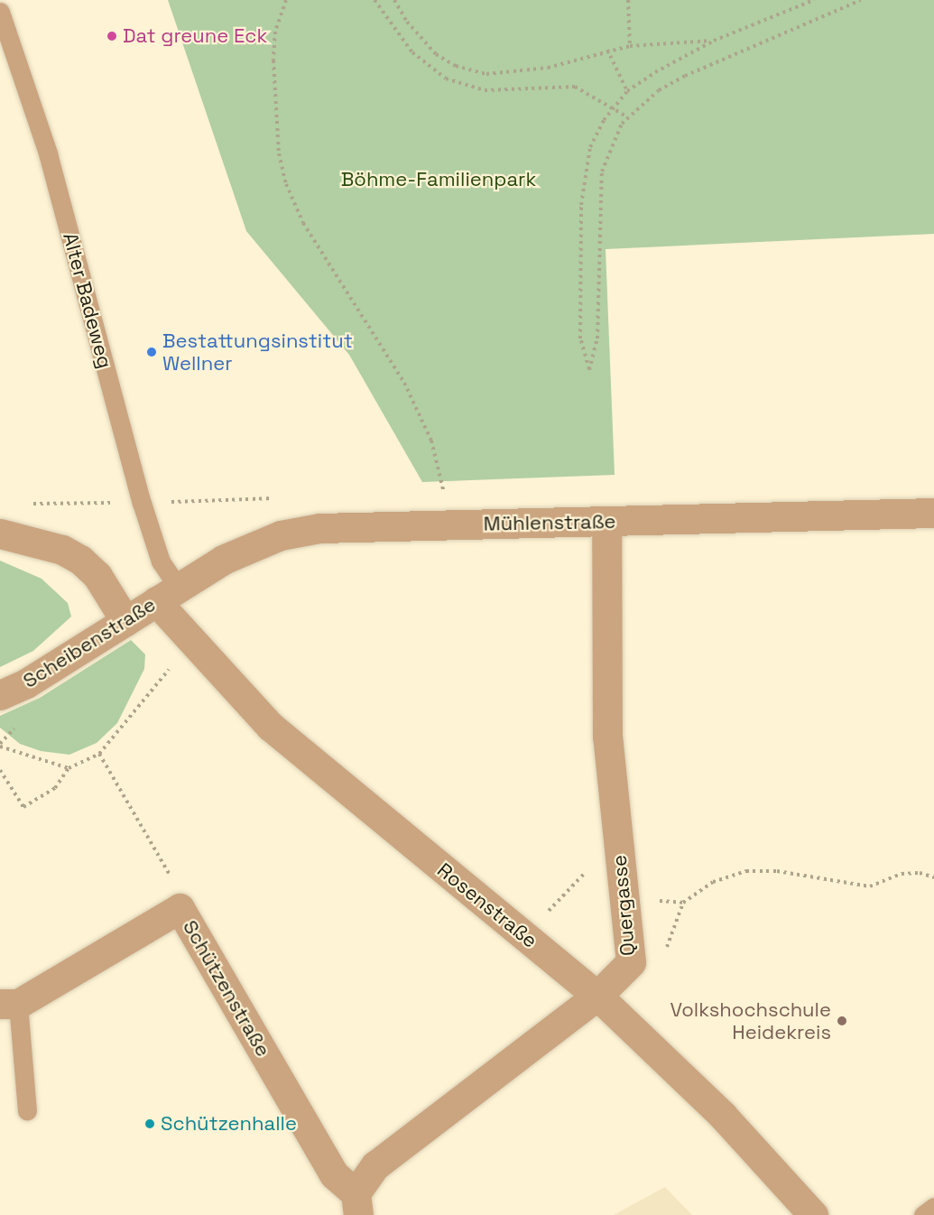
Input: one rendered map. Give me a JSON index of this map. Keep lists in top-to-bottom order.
{
  "streets": {
    "street": [
      "Mühlenstraße",
      "Scheibenstraße",
      "Rosenstraße",
      "Quergasse",
      "Schützenstraße"
    ],
    "lane": ["Alter Badeweg"]
  },
  "crossings": [
    ["Alter Badeweg", "Mühlenstraße"],
    ["Alter Badeweg", "Scheibenstraße"],
    ["Alter Badeweg", "Rosenstraße"],
    ["Mühlenstraße", "Scheibenstraße"],
    ["Mühlenstraße", "Rosenstraße"],
    ["Mühlenstraße", "Quergasse"],
    ["Scheibenstraße", "Rosenstraße"],
    ["Rosenstraße", "Quergasse"],
    ["Quergasse", "Schützenstraße"]
  ],
  "parks": ["Böhme-Familienpark"],
  "places": [
    "Dat greune Eck",
    "Bestattungsinstitut Wellner",
    "Volkshochschule Heidekreis",
    "Schützenhalle"
  ]
}
